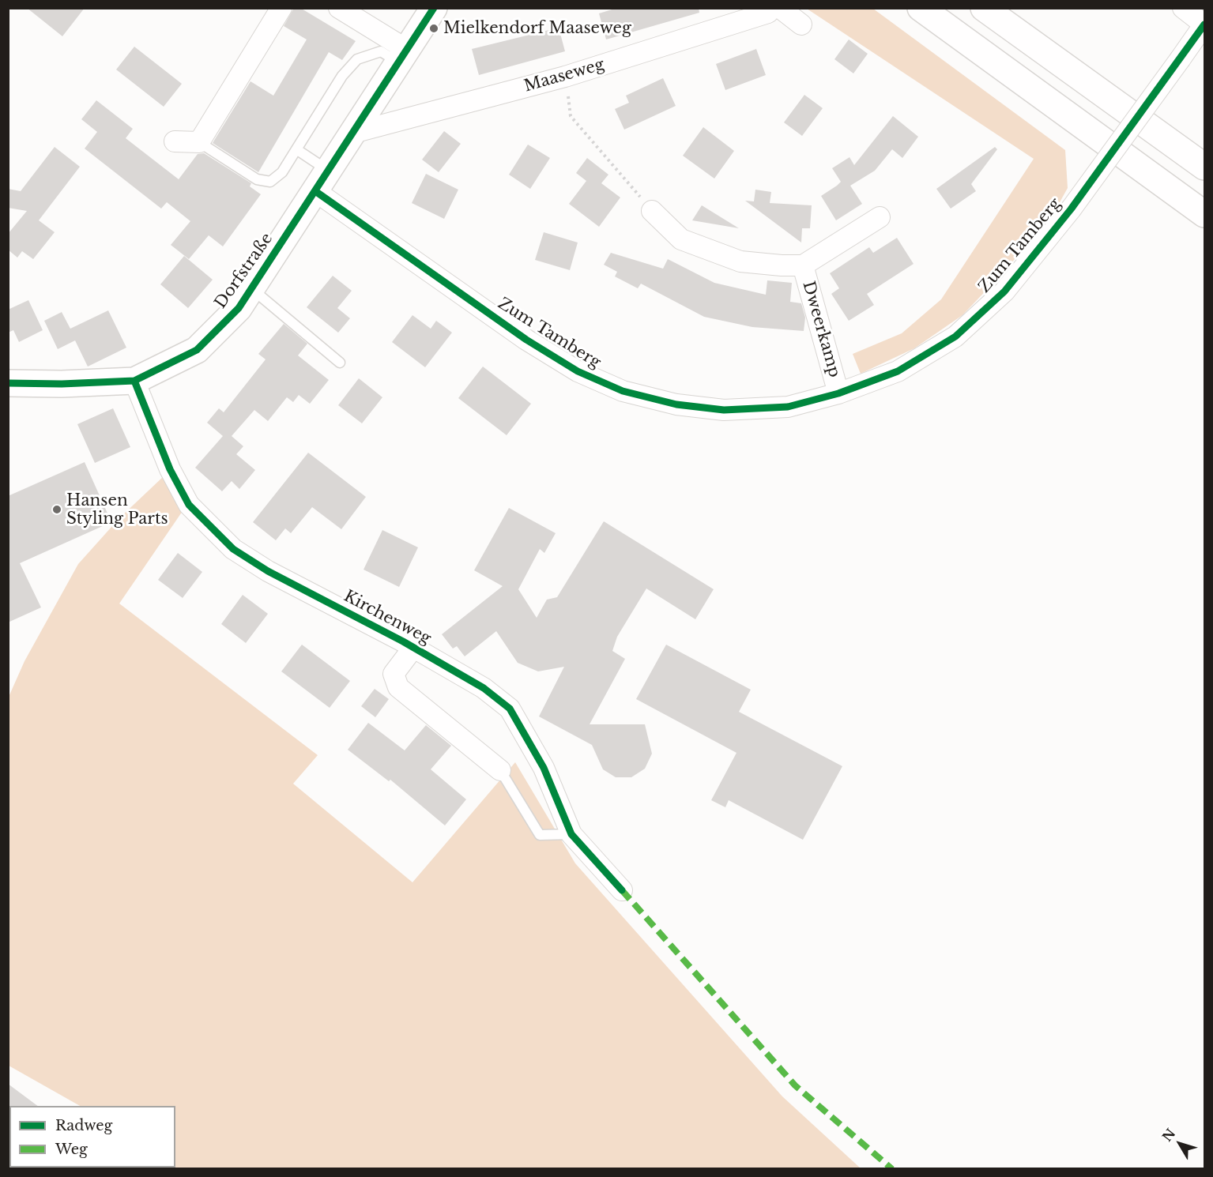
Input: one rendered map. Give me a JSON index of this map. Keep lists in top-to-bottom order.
{
  "streets": {
    "main road": ["Dorfstraße"],
    "street": [
      "Maaseweg",
      "Zum Tamberg",
      "Dweerkamp",
      "Kirchenweg"
    ]
  },
  "crossings": [
    ["Maaseweg", "Dorfstraße"],
    ["Zum Tamberg", "Dorfstraße"],
    ["Zum Tamberg", "Dweerkamp"],
    ["Dorfstraße", "Kirchenweg"]
  ],
  "places": ["Mielkendorf Maaseweg", "Hansen Styling Parts"],
  "legend": ["Radweg", "Weg"],
  "north": "top left"
}
